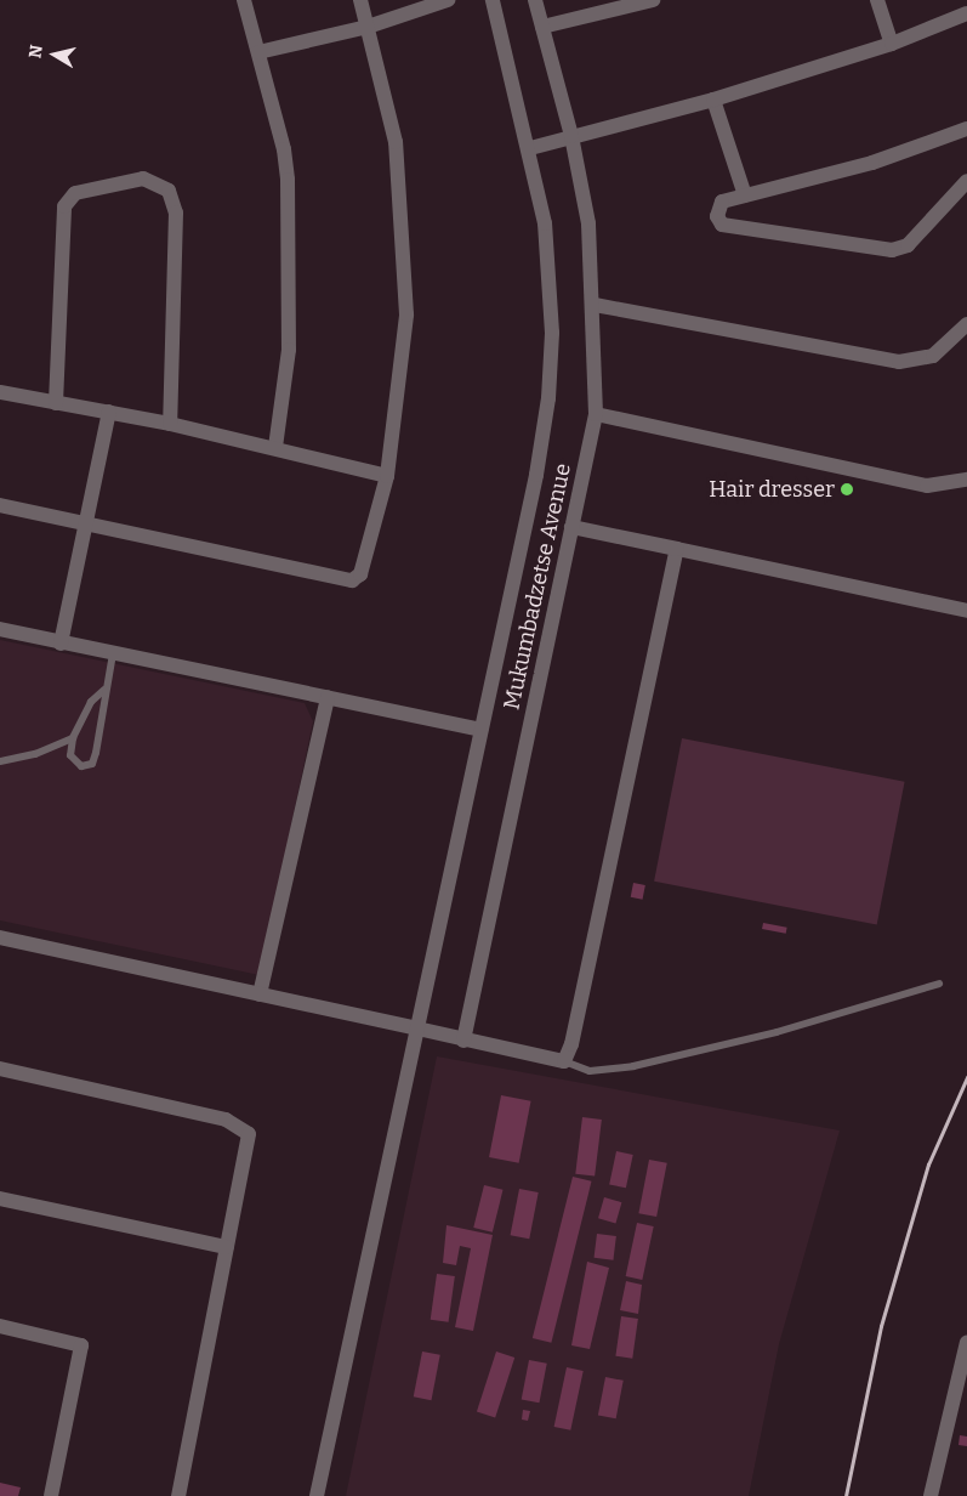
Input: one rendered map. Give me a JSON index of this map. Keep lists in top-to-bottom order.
{
  "streets": {
    "street": ["Mukumbadzetse Avenue"]
  },
  "places": ["Hair dresser"],
  "north": "left"
}
